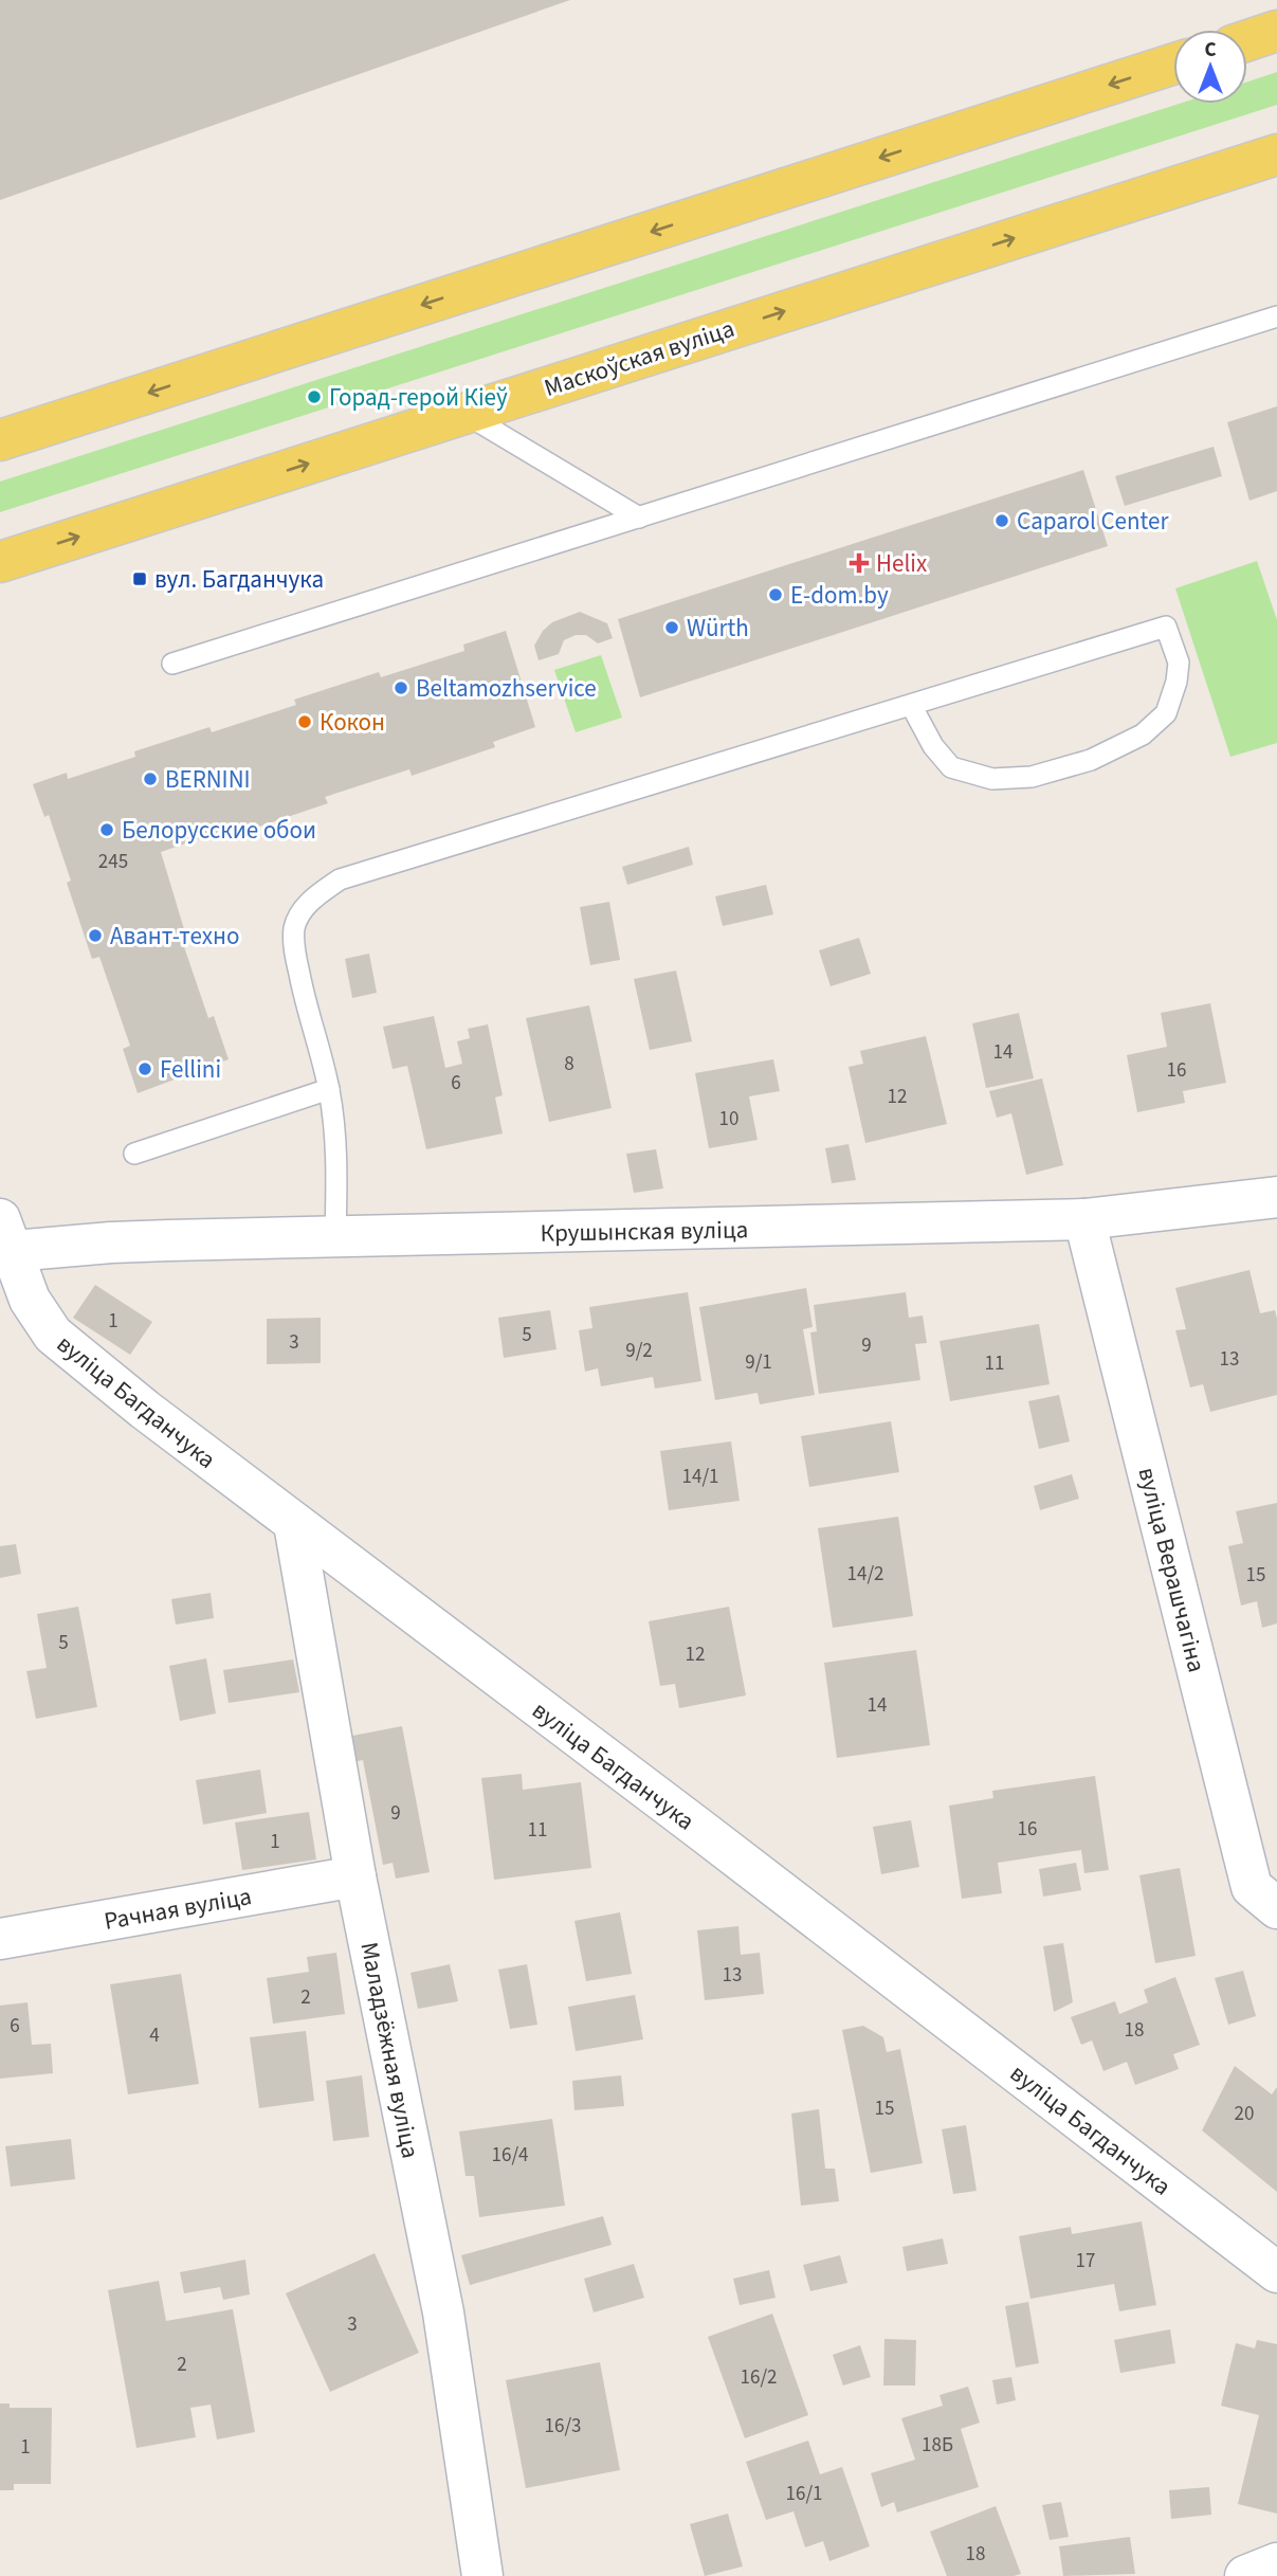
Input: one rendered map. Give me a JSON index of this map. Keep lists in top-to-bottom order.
{
  "streets": {
    "main road": ["Маскоўская вуліца"],
    "street": [
      "Крушынская вуліца",
      "вуліца Багданчука",
      "вуліца Верашчагіна",
      "Рачная вуліца",
      "Маладзёжная вуліца"
    ]
  },
  "crossings": [
    ["Крушынская вуліца", "вуліца Багданчука"],
    ["Крушынская вуліца", "вуліца Верашчагіна"],
    ["вуліца Багданчука", "Маладзёжная вуліца"],
    ["Рачная вуліца", "Маладзёжная вуліца"]
  ],
  "places": {
    "other": [
      "Горад-герой Кіеў",
      "Caparol Center",
      "E-dom.by",
      "Würth",
      "Beltamozhservice",
      "Кокон",
      "BERNINI",
      "Белорусские обои",
      "Авант-техно",
      "Fellini"
    ],
    "health": ["Helix"],
    "transit": ["вул. Багданчука"]
  },
  "house_numbers": [
    "245",
    "14",
    "8",
    "16",
    "6",
    "12",
    "10",
    "1",
    "5",
    "3",
    "9",
    "9/2",
    "13",
    "9/1",
    "11",
    "14/1",
    "14/2",
    "15",
    "5",
    "12",
    "14",
    "9",
    "16",
    "11",
    "1",
    "13",
    "2",
    "6",
    "18",
    "4",
    "15",
    "20",
    "16/4",
    "17",
    "3",
    "2",
    "16/2",
    "16/3",
    "18Б",
    "1",
    "16/1",
    "18"
  ],
  "north": "top"
}
